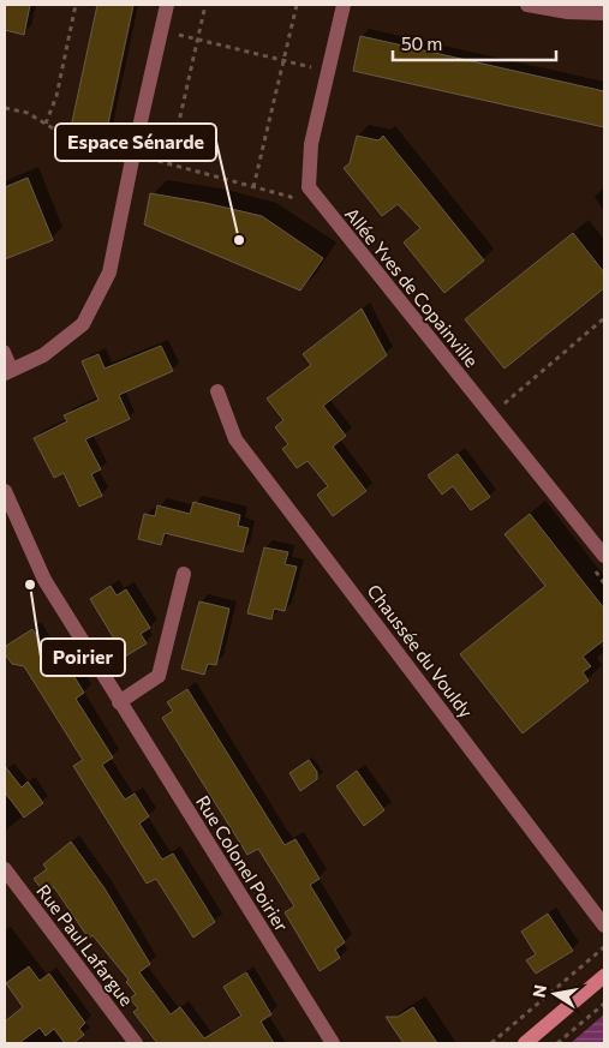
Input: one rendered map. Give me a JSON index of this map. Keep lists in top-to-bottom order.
{
  "streets": {
    "street": [
      "Allée Yves de Copainville",
      "Chaussée du Vouldy",
      "Rue Colonel Poirier",
      "Rue Paul Lafargue"
    ]
  },
  "places": ["Espace Sénarde", "Poirier"],
  "scale_bar": "50 m",
  "north": "left"
}
